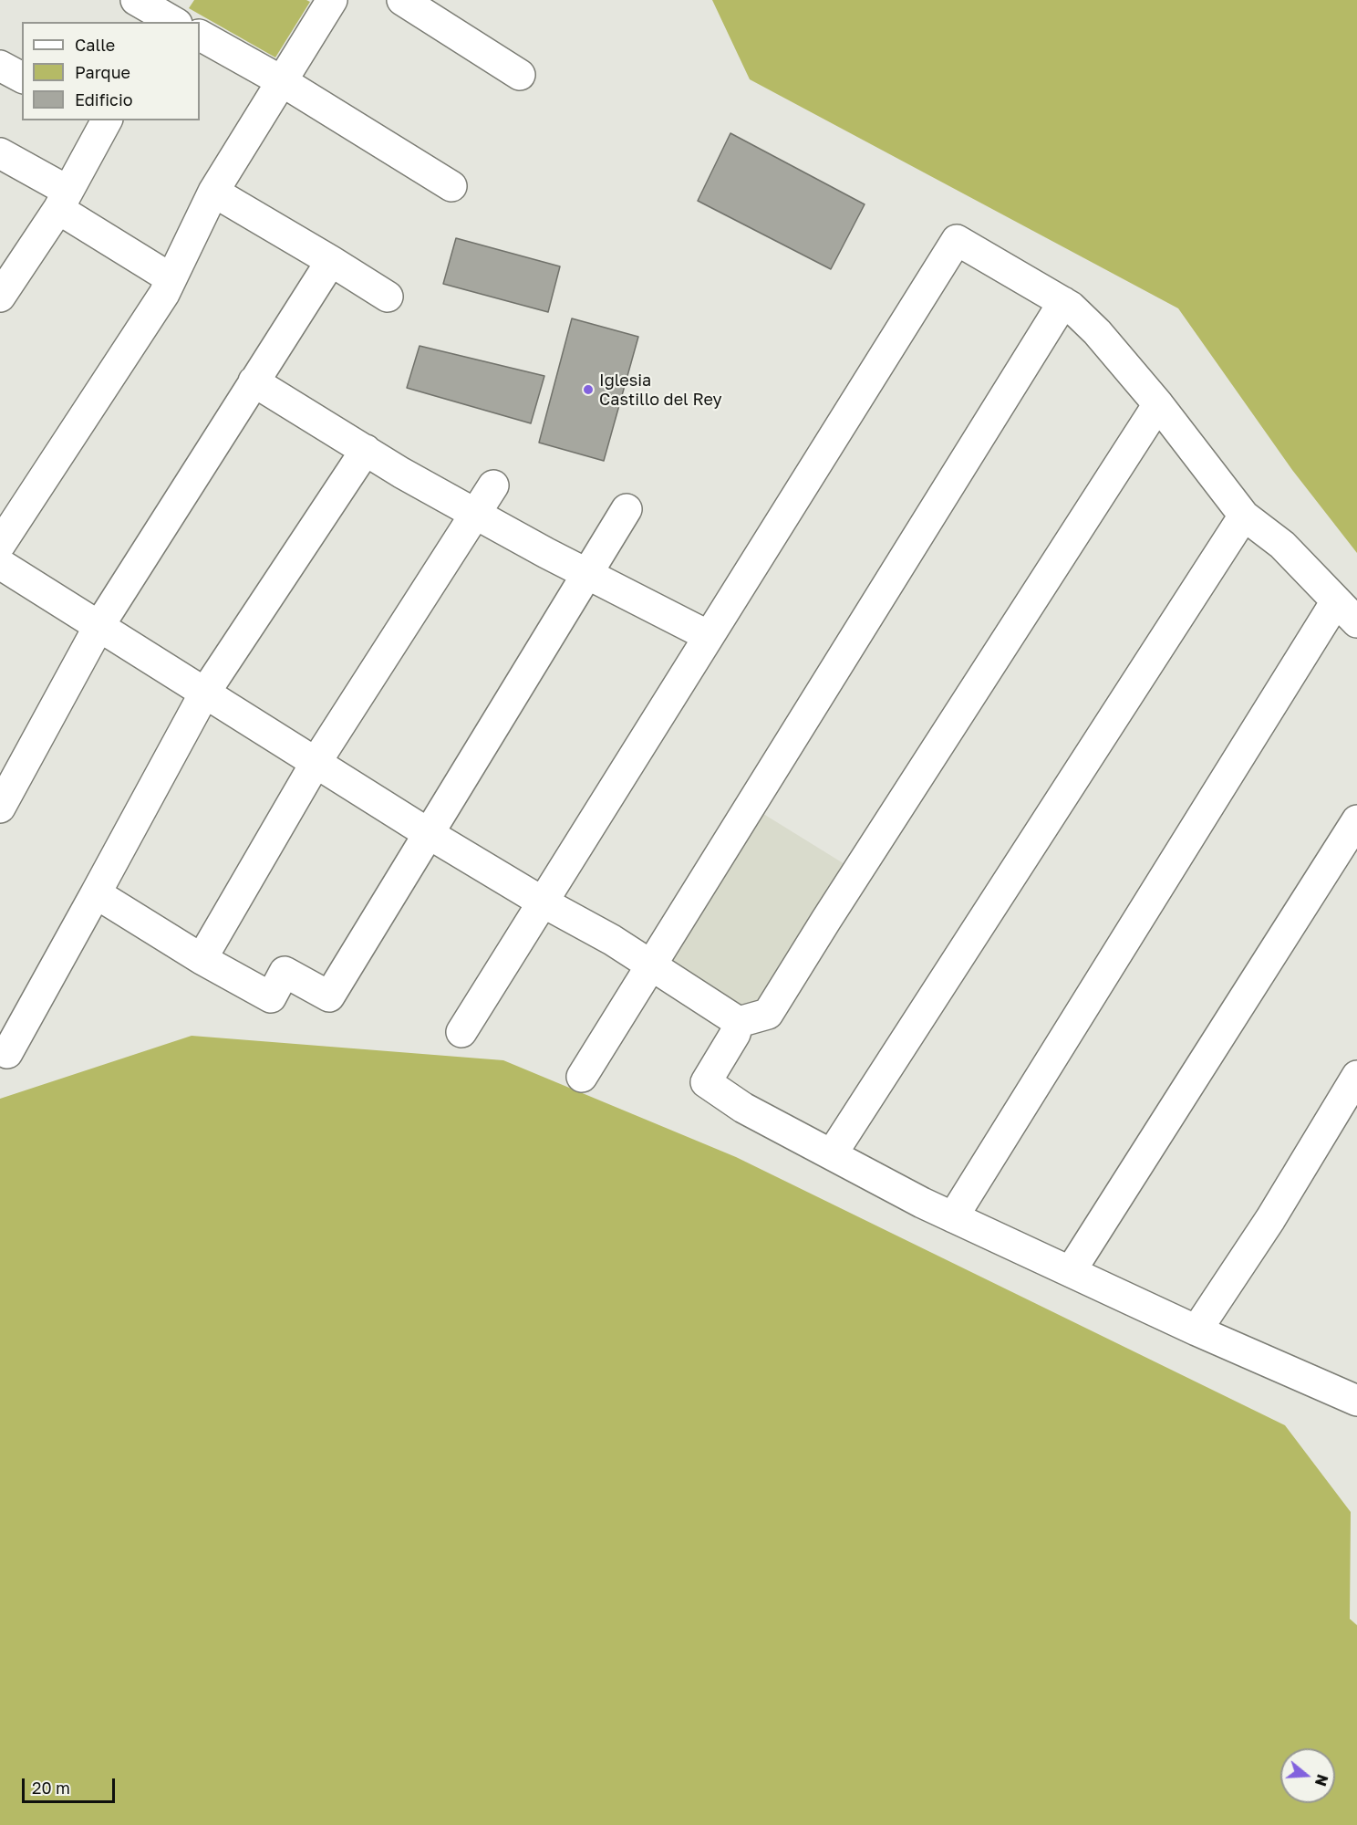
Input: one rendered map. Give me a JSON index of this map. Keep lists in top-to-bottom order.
{
  "places": ["Iglesia Castillo del Rey"],
  "legend": ["Calle", "Parque", "Edificio"],
  "scale_bar": "20 m",
  "north": "right"
}
